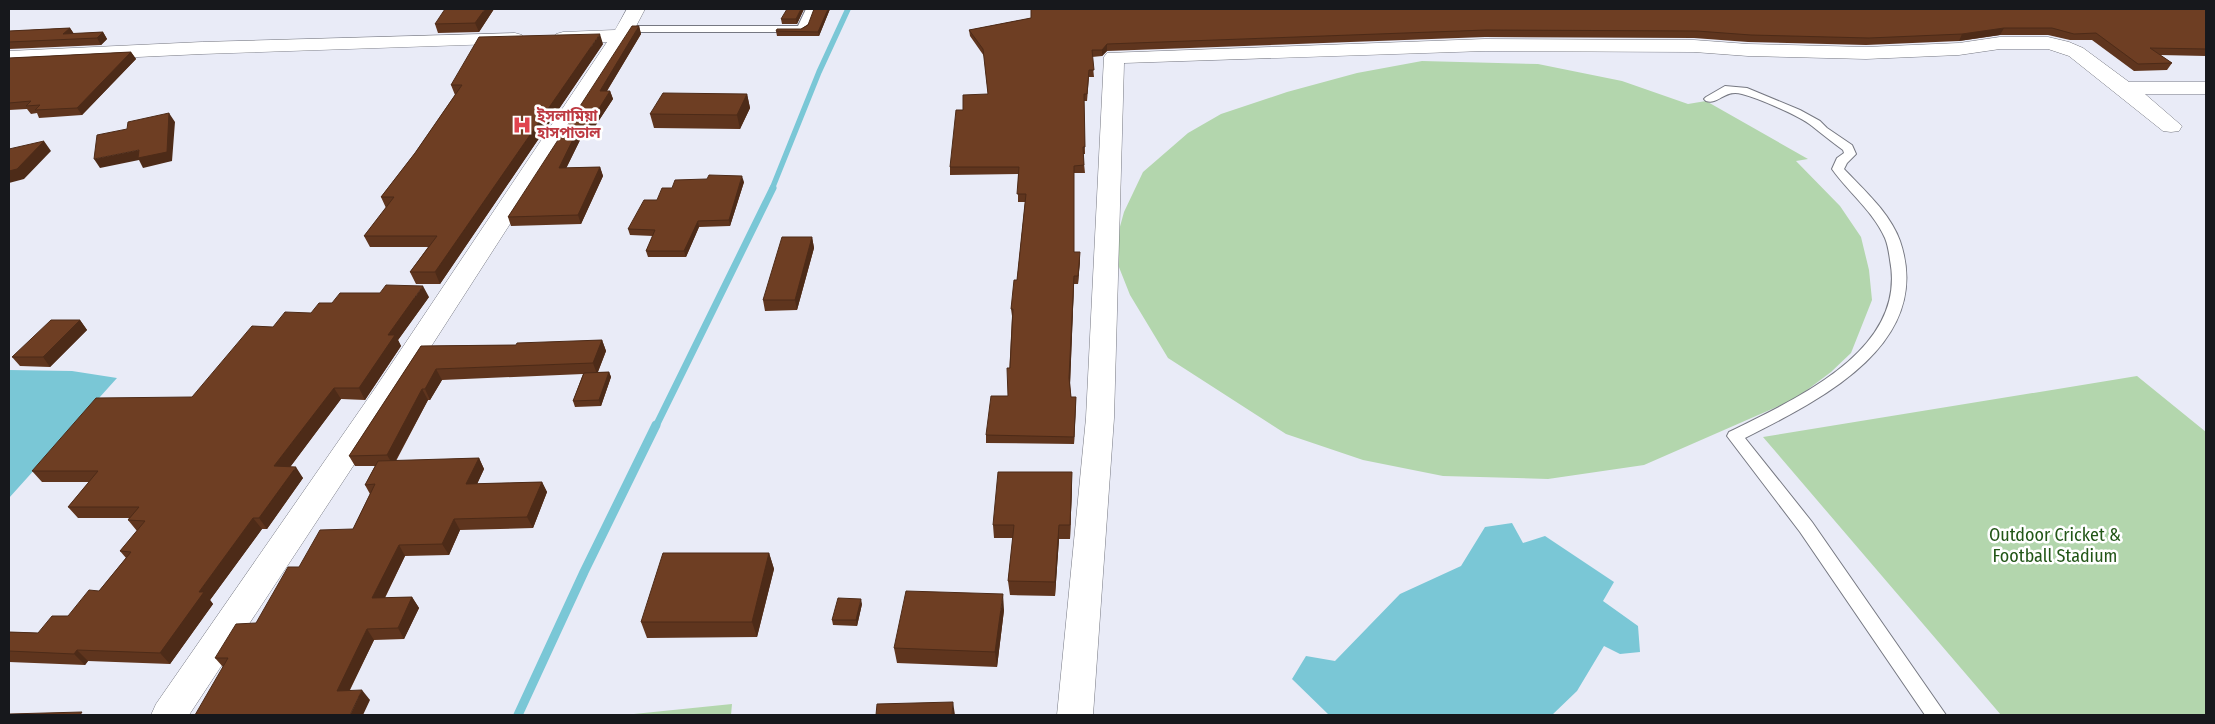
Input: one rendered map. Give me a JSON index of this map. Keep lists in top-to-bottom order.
{
  "parks": ["Outdoor Cricket & Football Stadium"],
  "places": {
    "hospital": ["ইসলামিয়া হাসপাতাল"]
  }
}
